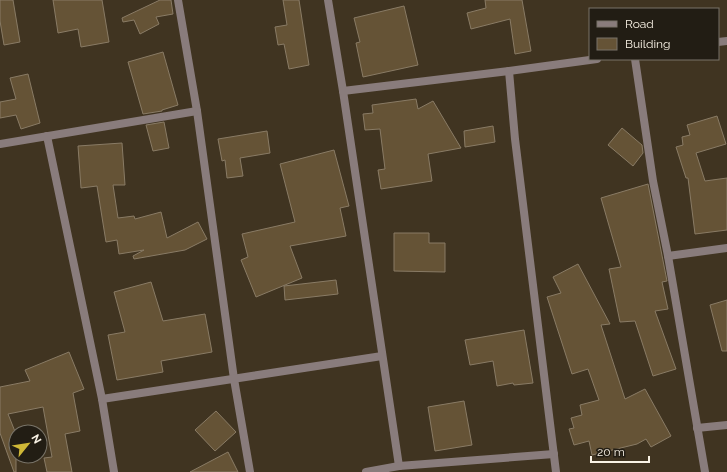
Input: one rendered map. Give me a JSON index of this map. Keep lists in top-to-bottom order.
{
  "legend": ["Road", "Building"],
  "scale_bar": "20 m",
  "north": "top right"
}
